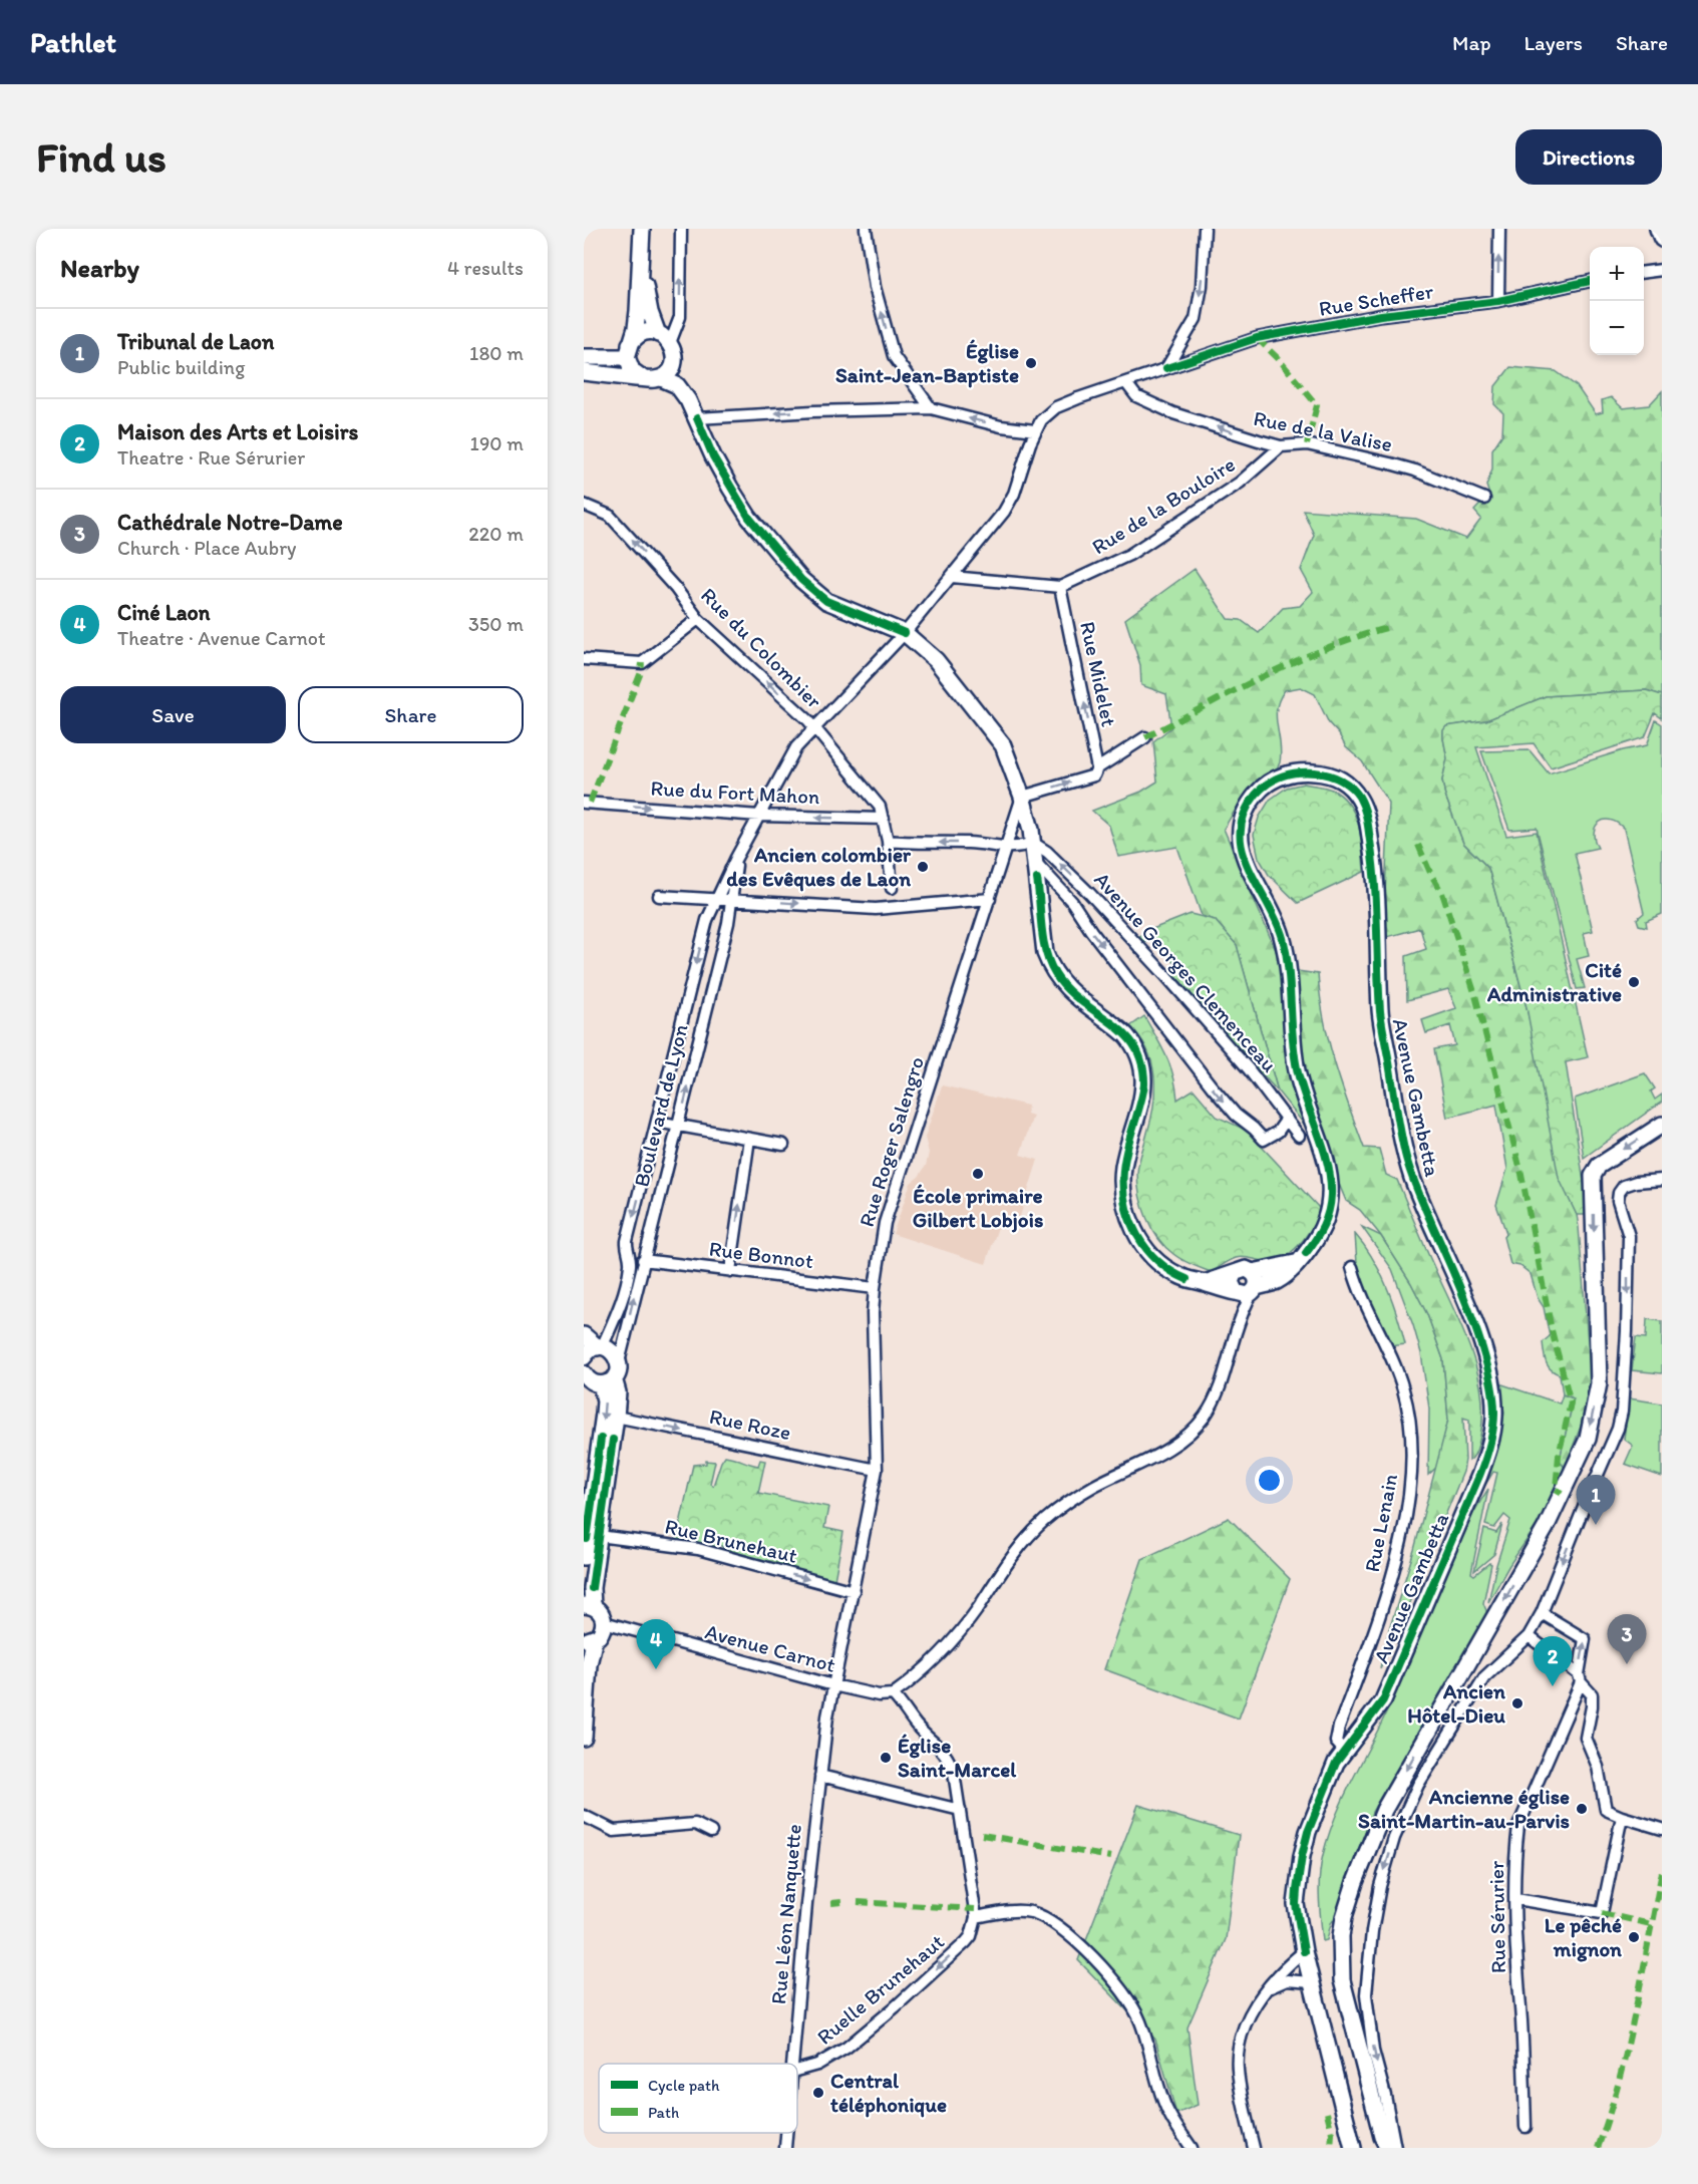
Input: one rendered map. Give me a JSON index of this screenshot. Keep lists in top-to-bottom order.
{
  "streets": {
    "main road": ["Avenue Gambetta"],
    "street": [
      "Rue Scheffer",
      "Rue de la Valise",
      "Rue de la Bouloire",
      "Rue du Colombier",
      "Rue Midelet",
      "Rue du Fort Mahon",
      "Avenue Georges Clemenceau",
      "Boulevard de Lyon",
      "Rue Roger Salengro",
      "Rue Bonnot",
      "Rue Roze",
      "Rue Lenain",
      "Rue Brunehaut",
      "Avenue Carnot",
      "Rue Léon Nanquette",
      "Rue Sérurier",
      "Ruelle Brunehaut"
    ]
  },
  "crossings": [
    ["Rue Scheffer", "Rue de la Valise"],
    ["Rue Scheffer", "Boulevard de Lyon"],
    ["Rue de la Valise", "Rue de la Bouloire"],
    ["Rue de la Bouloire", "Rue Midelet"],
    ["Rue du Colombier", "Rue du Fort Mahon"],
    ["Rue du Colombier", "Boulevard de Lyon"],
    ["Rue du Fort Mahon", "Boulevard de Lyon"],
    ["Avenue Gambetta", "Rue Lenain"],
    ["Boulevard de Lyon", "Rue Bonnot"],
    ["Rue Roger Salengro", "Rue Bonnot"],
    ["Rue Roger Salengro", "Rue Roze"],
    ["Rue Roger Salengro", "Rue Brunehaut"],
    ["Rue Roger Salengro", "Avenue Carnot"],
    ["Rue Roger Salengro", "Rue Léon Nanquette"],
    ["Avenue Carnot", "Rue Léon Nanquette"]
  ],
  "one_way": [
    "Rue de la Valise",
    "Rue du Colombier",
    "Rue Midelet",
    "Rue Roze",
    "Rue Brunehaut",
    "Ruelle Brunehaut"
  ],
  "places": [
    "Église Saint-Jean-Baptiste",
    "Ancien colombier des Evêques de Laon",
    "Cité Administrative",
    "École primaire Gilbert Lobjois",
    "Ancien Hôtel-Dieu",
    "Église Saint-Marcel",
    "Ancienne église Saint-Martin-au-Parvis",
    "Le pêché mignon",
    "Central téléphonique"
  ],
  "legend": ["Cycle path", "Path"],
  "page": {
    "header": "Pathlet",
    "nav": ["Map", "Layers", "Share"],
    "buttons": [
      "Directions",
      ["Save", "Share"]
    ],
    "title": "Find us",
    "heading": ["Nearby", "4 results"],
    "map_buttons": ["+", "−"],
    "list": [
      {
        "mark": "1",
        "name": "Tribunal de Laon",
        "note": "Public building",
        "value": "180 m"
      },
      {
        "mark": "2",
        "name": "Maison des Arts et Loisirs",
        "note": "Theatre · Rue Sérurier",
        "value": "190 m"
      },
      {
        "mark": "3",
        "name": "Cathédrale Notre-Dame",
        "note": "Church · Place Aubry",
        "value": "220 m"
      },
      {
        "mark": "4",
        "name": "Ciné Laon",
        "note": "Theatre · Avenue Carnot",
        "value": "350 m"
      }
    ],
    "pins": [
      "1",
      "3",
      "4",
      "2"
    ]
  }
}
